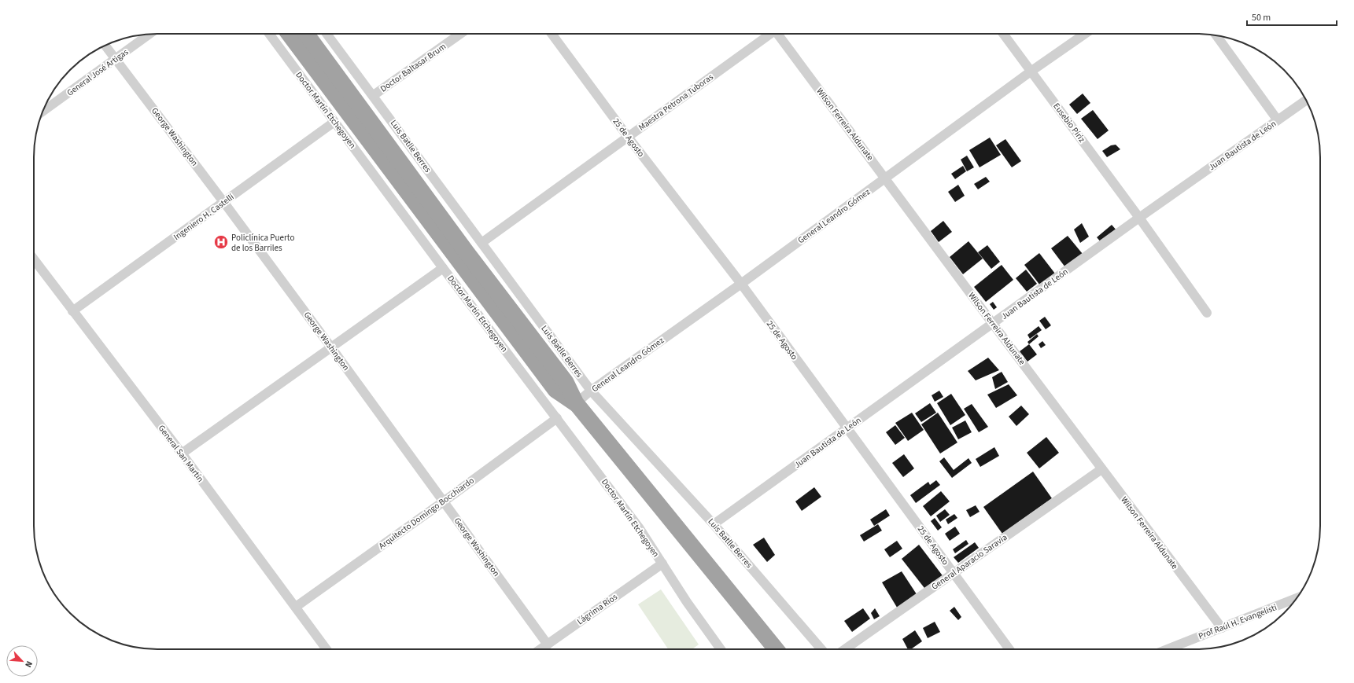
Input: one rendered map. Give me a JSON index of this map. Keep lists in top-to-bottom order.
{
  "streets": {
    "street": [
      "Doctor Baltasar Brum",
      "General José Artigas",
      "Maestra Petrona Tuboras",
      "Doctor Martín Etchegoyen",
      "Eusebio Píriz",
      "Wilson Ferreira Aldunate",
      "George Washington",
      "25 de Agosto",
      "Juan Bautista de León",
      "Luis Batlle Berres",
      "General Leandro Gómez",
      "Ingeniero H. Castelli",
      "General San Martín",
      "Arquitecto Domingo Bocchiardo",
      "General Aparacio Saravia",
      "Lágrima Ríos",
      "Prof Raúl H. Evangelisti"
    ]
  },
  "crossings": [
    ["Doctor Baltasar Brum", "Luis Batlle Berres"],
    ["General José Artigas", "George Washington"],
    ["Maestra Petrona Tuboras", "25 de Agosto"],
    ["Maestra Petrona Tuboras", "Luis Batlle Berres"],
    ["Doctor Martín Etchegoyen", "Ingeniero H. Castelli"],
    ["Doctor Martín Etchegoyen", "Arquitecto Domingo Bocchiardo"],
    ["Doctor Martín Etchegoyen", "Lágrima Ríos"],
    ["Eusebio Píriz", "Juan Bautista de León"],
    ["Eusebio Píriz", "General Leandro Gómez"],
    ["Wilson Ferreira Aldunate", "Juan Bautista de León"],
    ["Wilson Ferreira Aldunate", "General Leandro Gómez"],
    ["Wilson Ferreira Aldunate", "General Aparacio Saravia"],
    ["Wilson Ferreira Aldunate", "Prof Raúl H. Evangelisti"],
    ["George Washington", "Ingeniero H. Castelli"],
    ["George Washington", "Arquitecto Domingo Bocchiardo"],
    ["George Washington", "Lágrima Ríos"],
    ["25 de Agosto", "Juan Bautista de León"],
    ["25 de Agosto", "General Leandro Gómez"],
    ["25 de Agosto", "General Aparacio Saravia"],
    ["Juan Bautista de León", "Luis Batlle Berres"],
    ["Luis Batlle Berres", "General Leandro Gómez"],
    ["Ingeniero H. Castelli", "General San Martín"],
    ["General San Martín", "Arquitecto Domingo Bocchiardo"]
  ],
  "places": {
    "hospital": ["Policlínica Puerto de los Barriles"]
  },
  "scale_bar": "50 m",
  "north": "bottom right"
}
